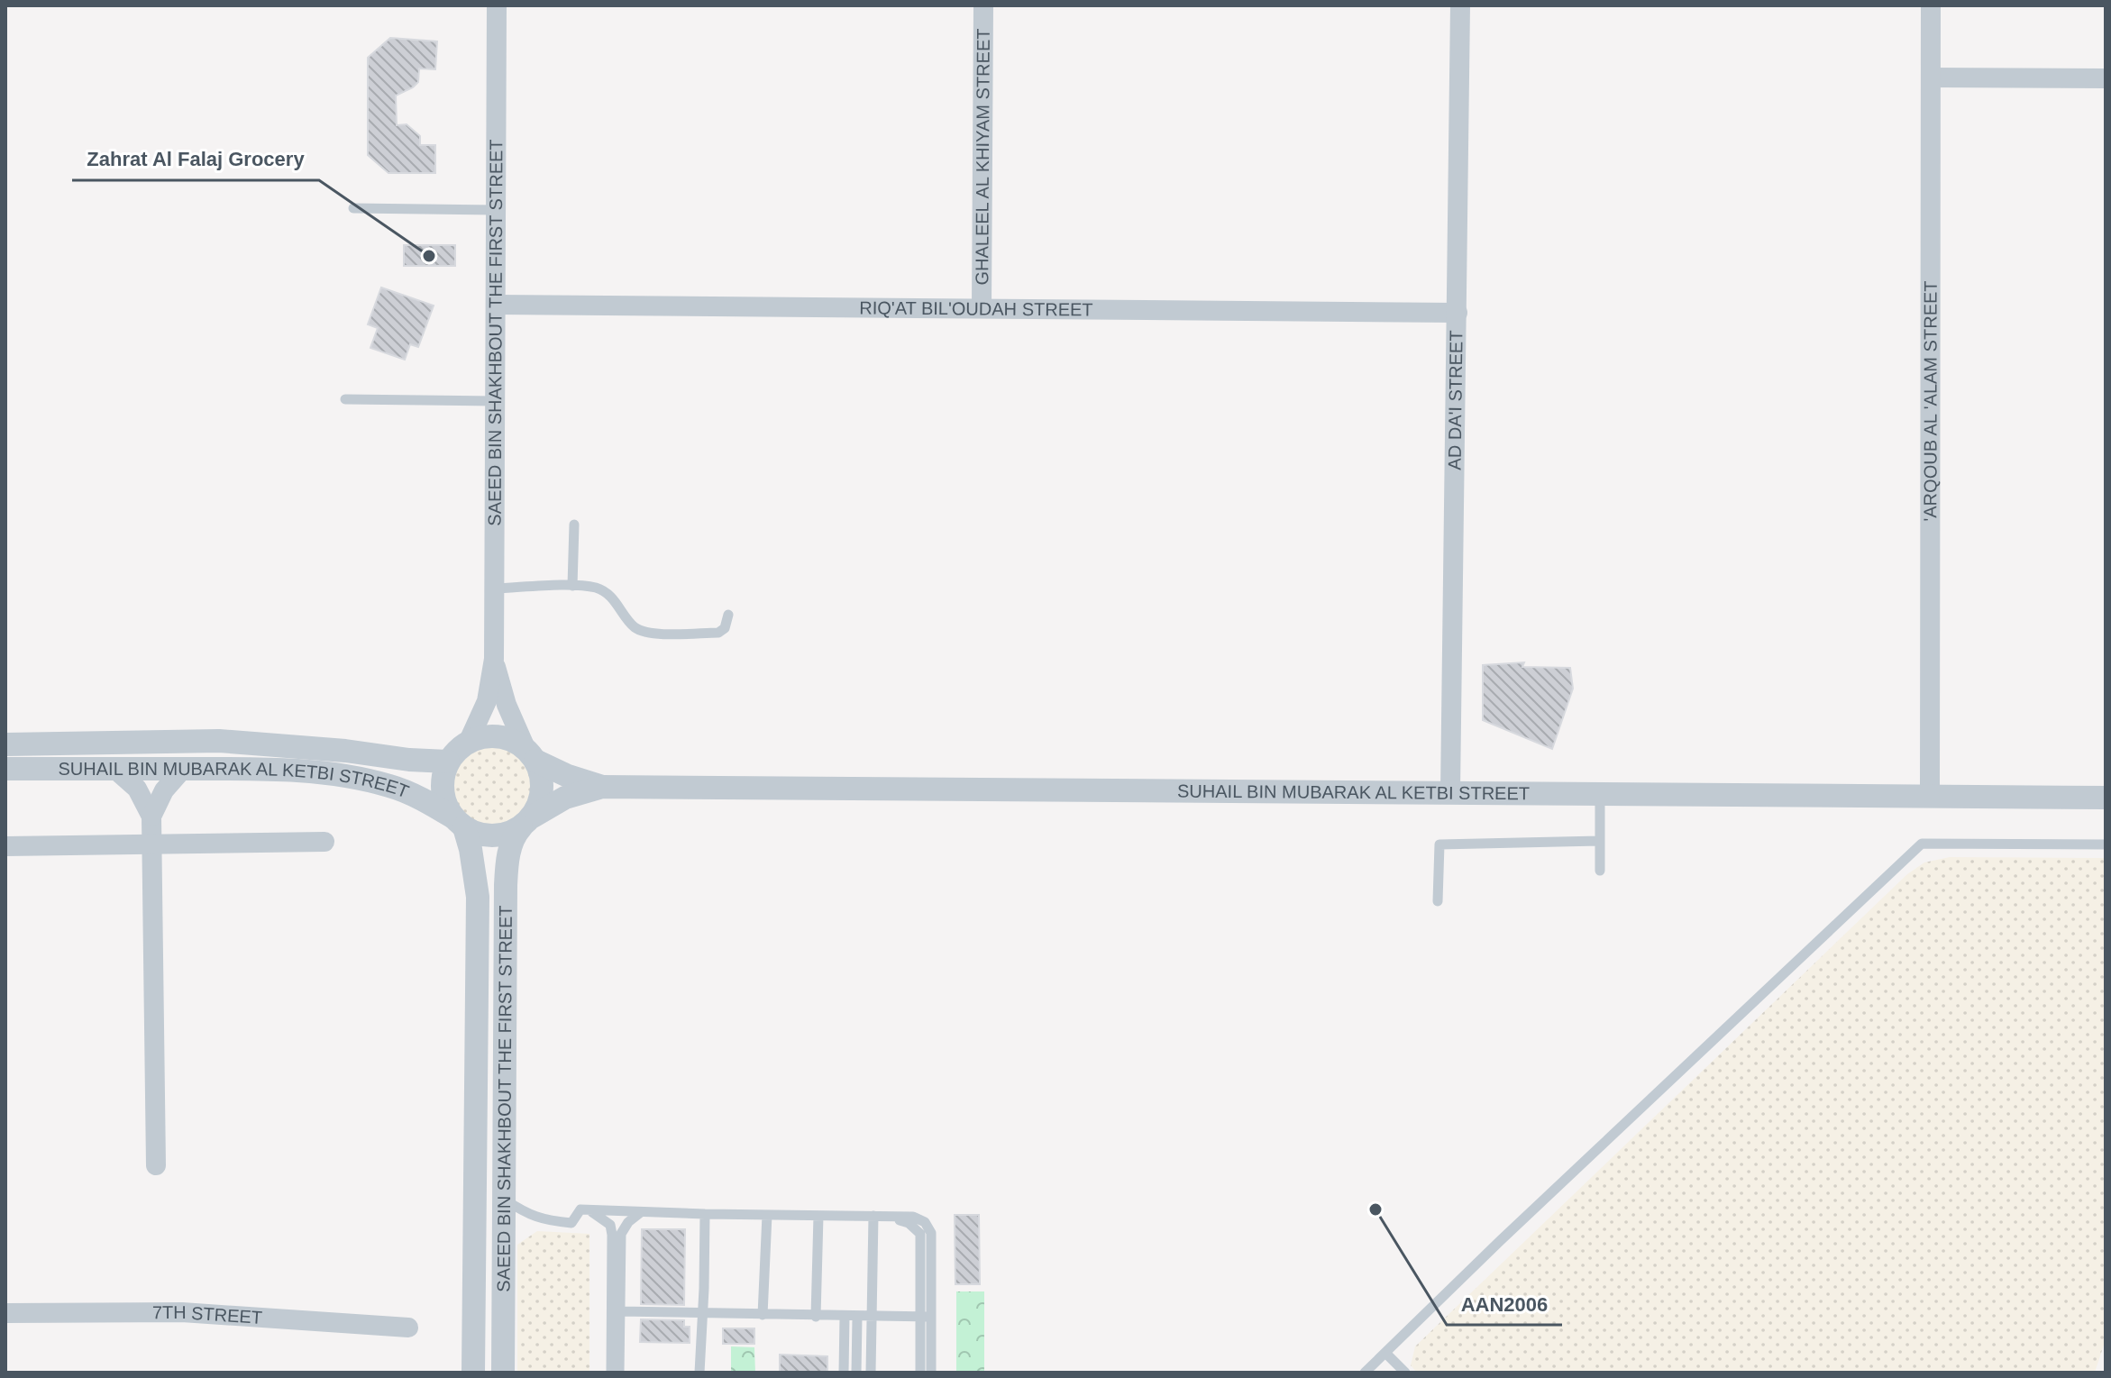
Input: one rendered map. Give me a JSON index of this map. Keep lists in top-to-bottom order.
{
  "streets": {
    "street": [
      "GHALEEL AL KHIYAM STREET",
      "RIQ'AT BIL'OUDAH STREET",
      "SAEED BIN SHAKHBOUT THE FIRST STREET",
      "AD DA'I STREET",
      "'ARQOUB AL 'ALAM STREET",
      "SUHAIL BIN MUBARAK AL KETBI STREET",
      "7TH STREET"
    ]
  },
  "crossings": [
    ["GHALEEL AL KHIYAM STREET", "RIQ'AT BIL'OUDAH STREET"],
    ["RIQ'AT BIL'OUDAH STREET", "SAEED BIN SHAKHBOUT THE FIRST STREET"],
    ["RIQ'AT BIL'OUDAH STREET", "AD DA'I STREET"],
    ["SAEED BIN SHAKHBOUT THE FIRST STREET", "SUHAIL BIN MUBARAK AL KETBI STREET"],
    ["AD DA'I STREET", "SUHAIL BIN MUBARAK AL KETBI STREET"],
    ["'ARQOUB AL 'ALAM STREET", "SUHAIL BIN MUBARAK AL KETBI STREET"]
  ],
  "places": ["Zahrat Al Falaj Grocery", "AAN2006"]
}
